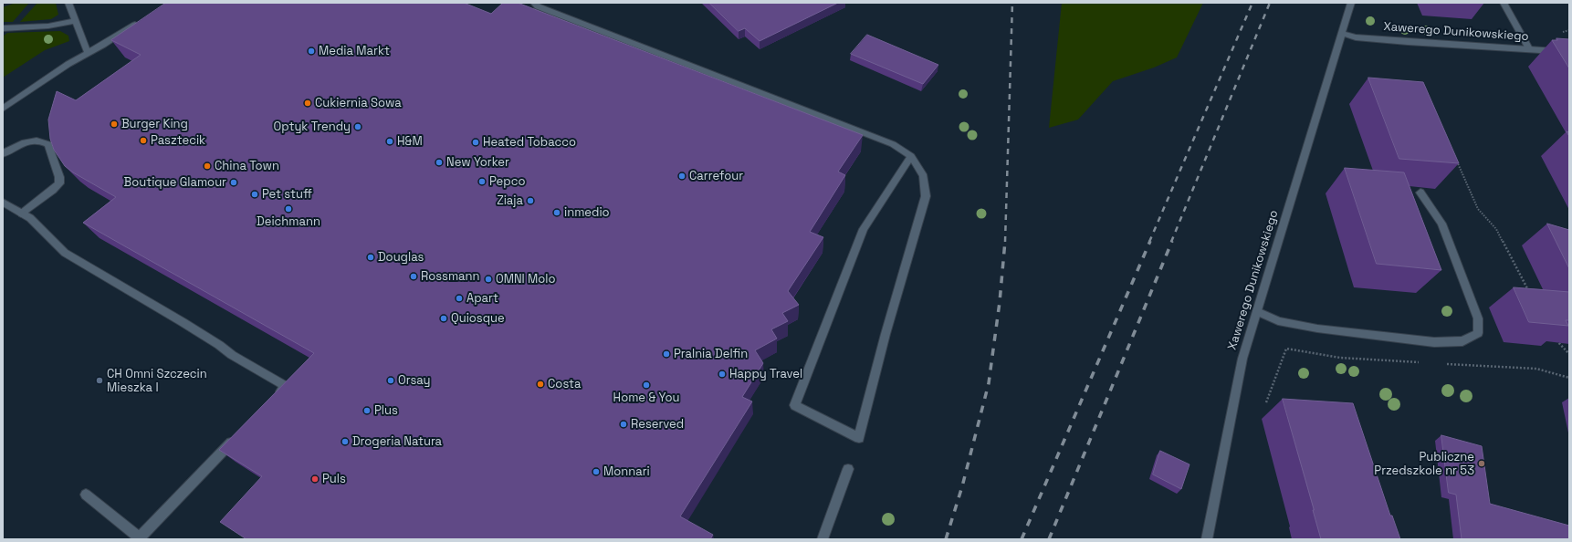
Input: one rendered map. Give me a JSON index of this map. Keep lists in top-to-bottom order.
{
  "streets": {
    "street": ["Xawerego Dunikowskiego"]
  },
  "places": [
    "Media Markt",
    "Cukiernia Sowa",
    "Burger King",
    "Optyk Trendy",
    "Pasztecik",
    "H&M",
    "Heated Tobacco",
    "New Yorker",
    "China Town",
    "Carrefour",
    "Pepco",
    "Boutique Glamour",
    "Pet stuff",
    "Ziaja",
    "Deichmann",
    "inmedio",
    "Douglas",
    "Rossmann",
    "OMNI Molo",
    "Apart",
    "Quiosque",
    "Pralnia Delfin",
    "Happy Travel",
    "CH Omni Szczecin Mieszka I",
    "Orsay",
    "Costa",
    "Home & You",
    "Plus",
    "Reserved",
    "Drogeria Natura",
    "Publiczne Przedszkole nr 53",
    "Monnari",
    "Puls"
  ]
}
